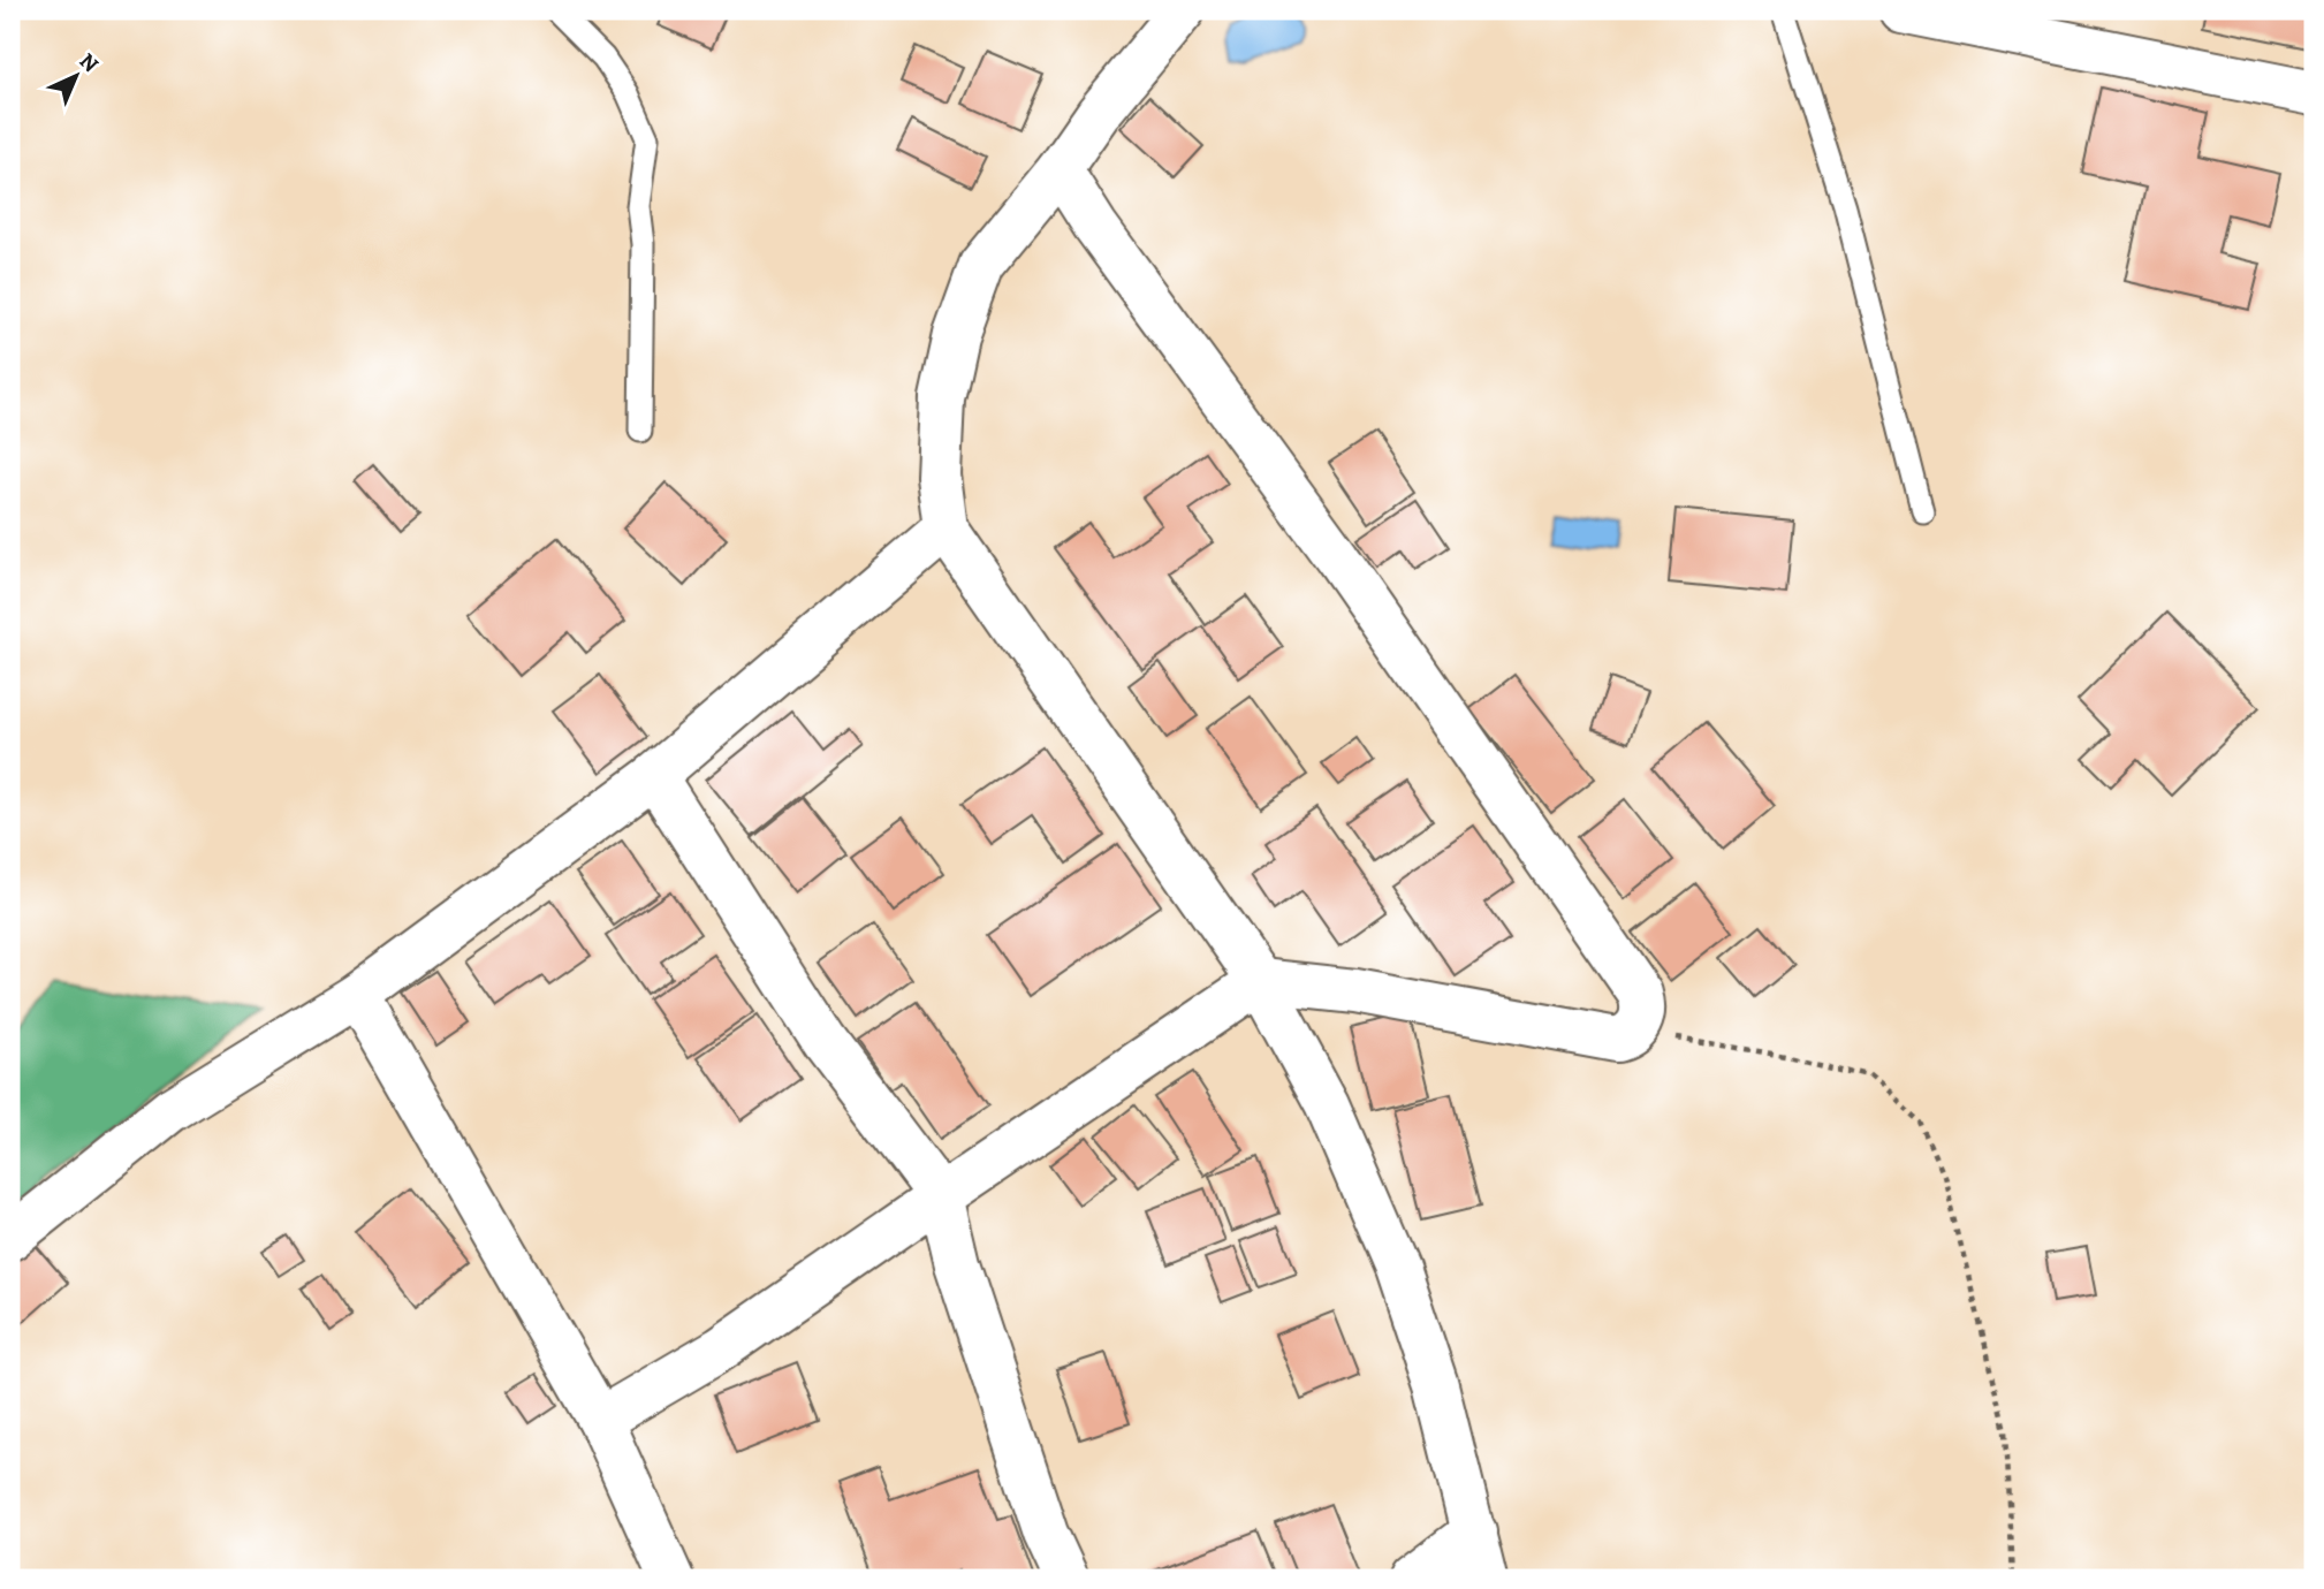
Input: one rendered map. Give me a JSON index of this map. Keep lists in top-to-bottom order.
{
  "north": "top right"
}
